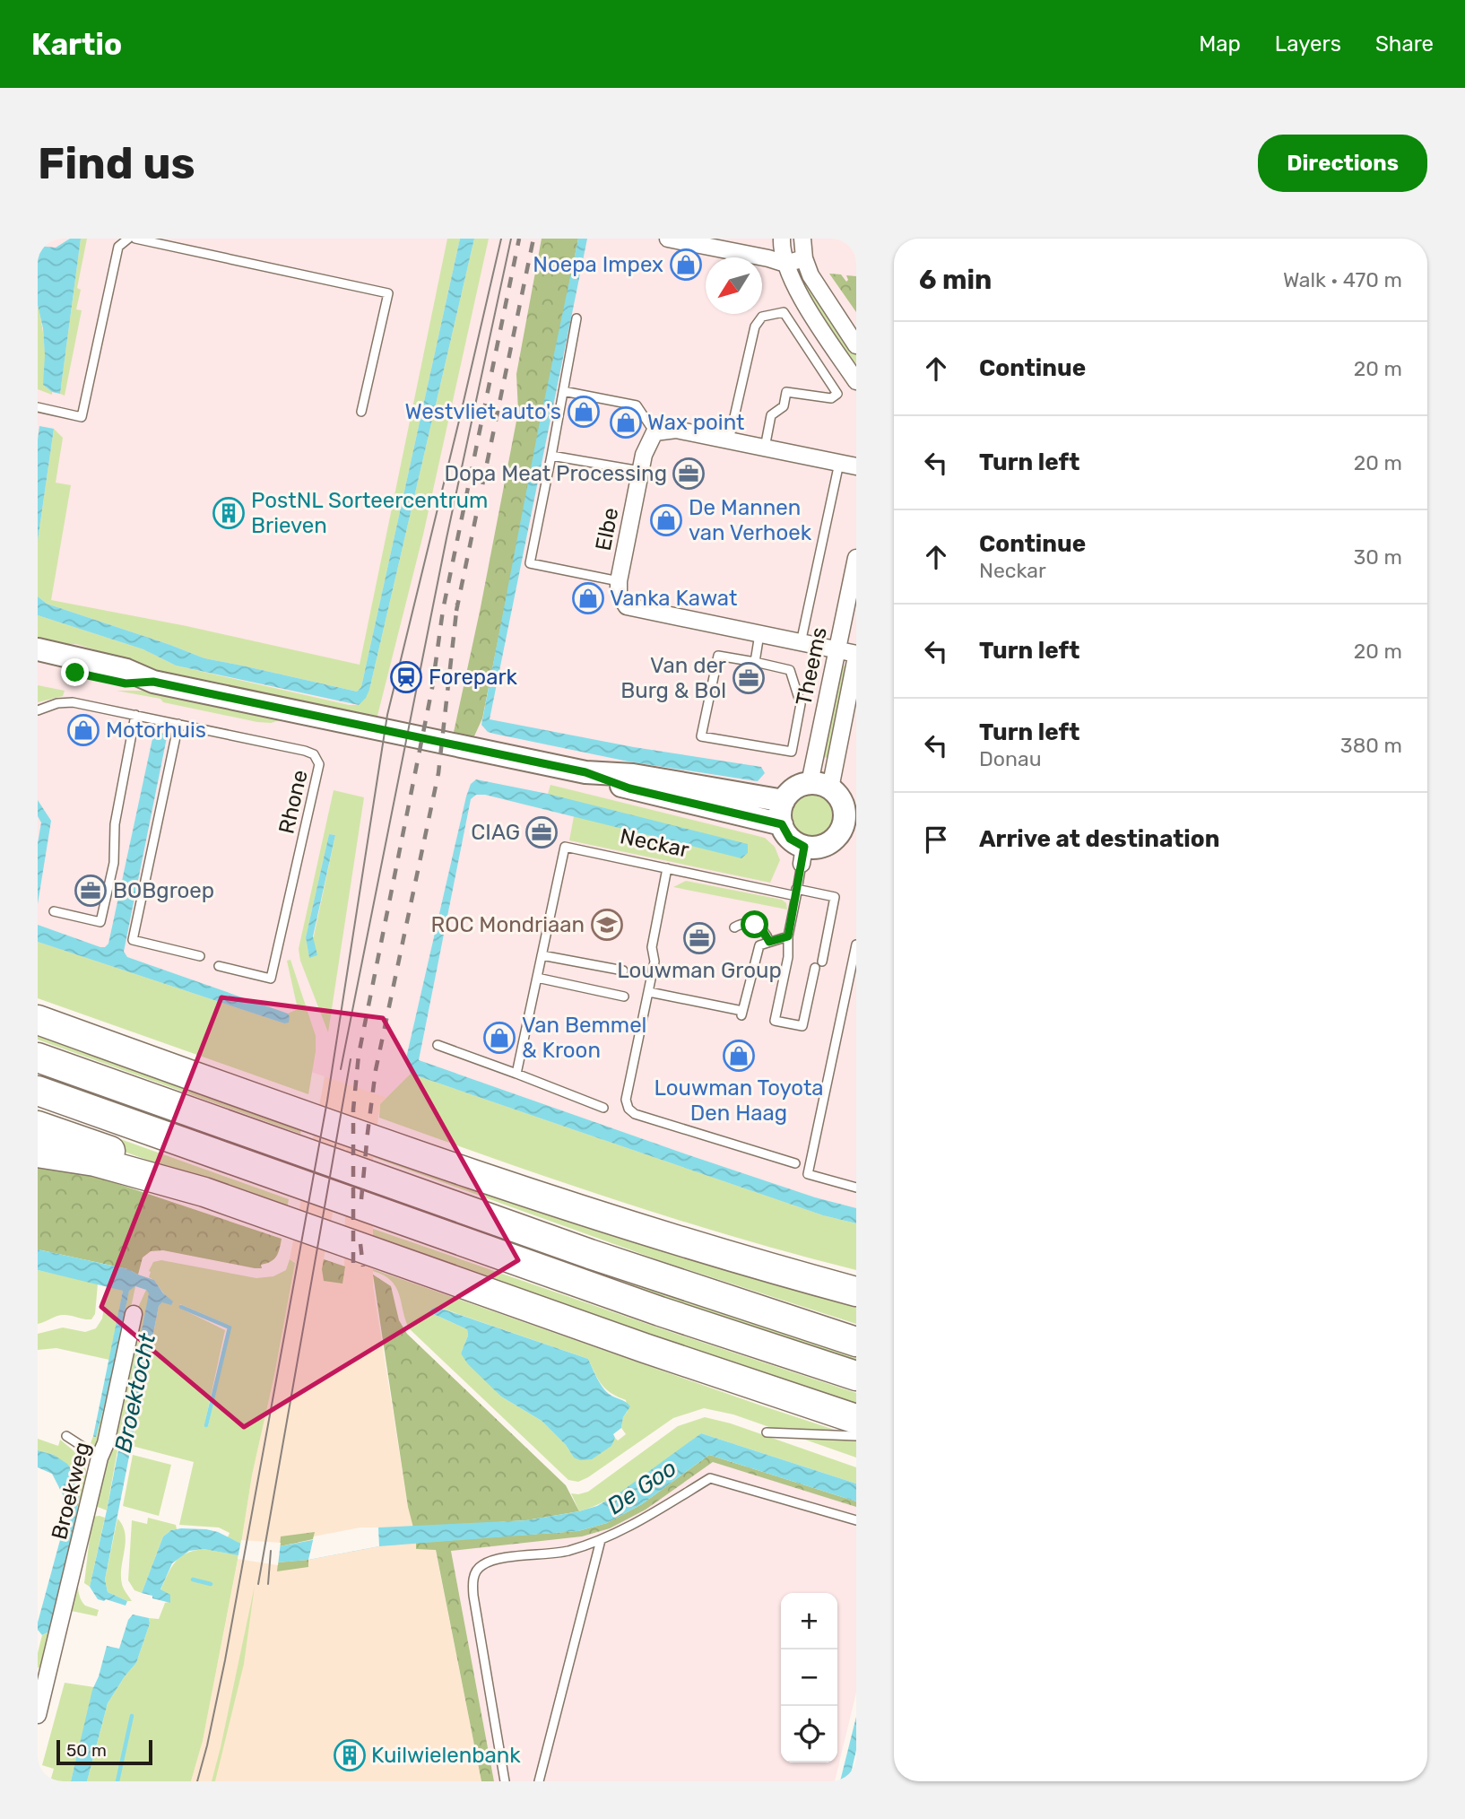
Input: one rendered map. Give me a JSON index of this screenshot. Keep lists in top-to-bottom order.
{
  "streets": {
    "street": ["Elbe", "Theems", "Broekweg"],
    "lane": ["Rhone", "Neckar"]
  },
  "crossings": [
    ["Elbe", "Theems"]
  ],
  "water": ["Broektocht", "De Goo"],
  "places": {
    "shop": [
      "Noepa Impex",
      "Westvliet auto's",
      "Wax point",
      "De Mannen van Verhoek",
      "Vanka Kawat",
      "Motorhuis",
      "Van Bemmel & Kroon",
      "Louwman Toyota Den Haag"
    ],
    "office": [
      "Dopa Meat Processing",
      "Van der Burg & Bol",
      "CIAG",
      "BOBgroep",
      "Louwman Group"
    ],
    "building": ["PostNL Sorteercentrum Brieven", "Kuilwielenbank"],
    "station": ["Forepark"],
    "school or university": ["ROC Mondriaan"]
  },
  "scale_bar": "50 m",
  "north": "bottom left",
  "page": {
    "header": "Kartio",
    "nav": ["Map", "Layers", "Share"],
    "buttons": "Directions",
    "title": "Find us",
    "heading": ["6 min", "Walk · 470 m"],
    "list": [
      ["Continue", "20 m"],
      ["Turn left", "20 m"],
      ["Continue", "Neckar", "30 m"],
      ["Turn left", "20 m"],
      ["Turn left", "Donau", "380 m"],
      "Arrive at destination"
    ],
    "map_buttons": ["+", "−"],
    "scale": "50 m"
  }
}
